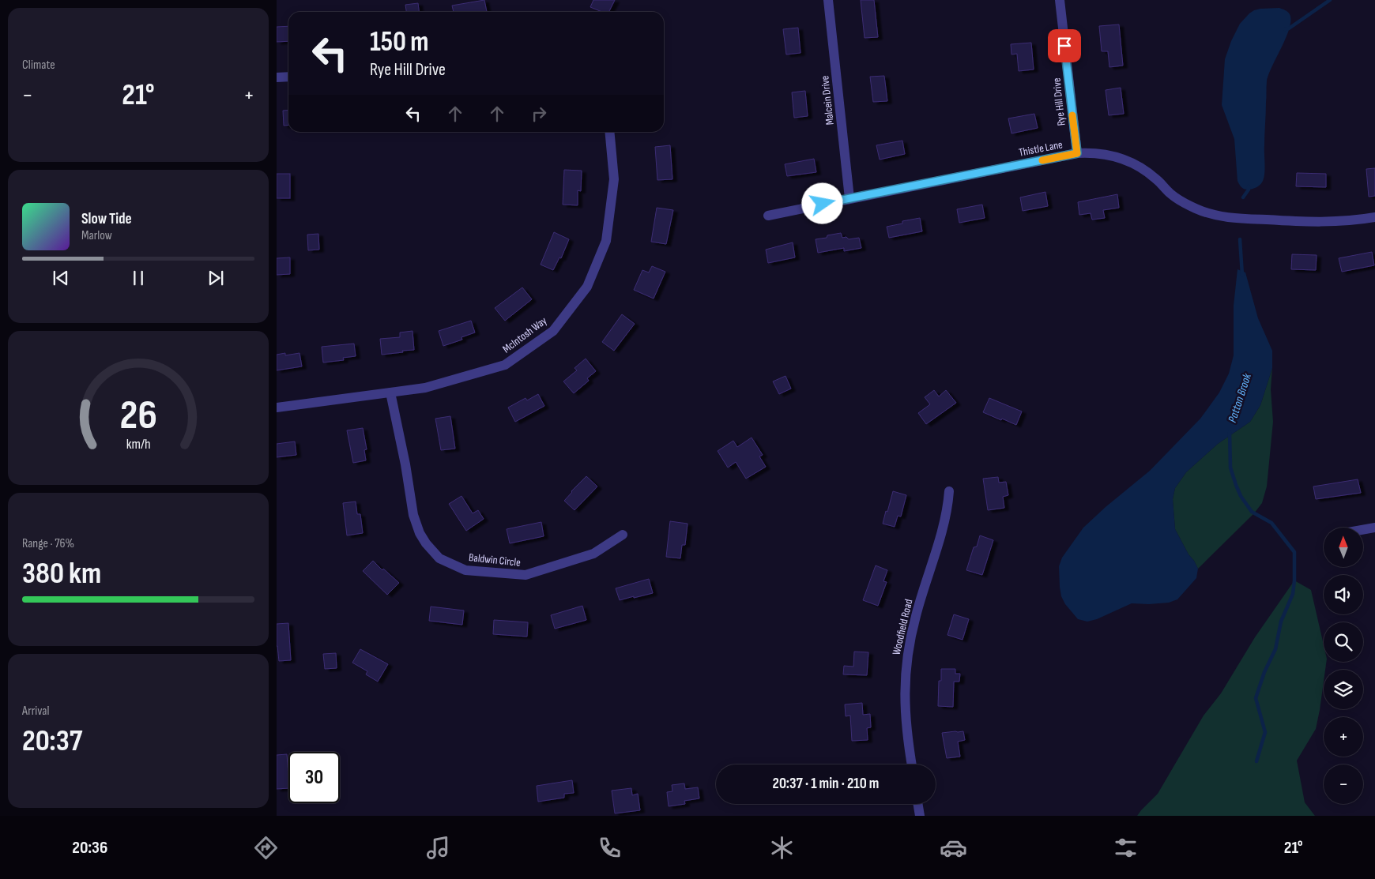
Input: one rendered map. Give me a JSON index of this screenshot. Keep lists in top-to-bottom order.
{
  "streets": {
    "street": [
      "Malcein Drive",
      "Rye Hill Drive",
      "Thistle Lane",
      "McIntosh Way",
      "Baldwin Circle",
      "Woodfield Road"
    ]
  },
  "crossings": [
    ["Malcein Drive", "Thistle Lane"],
    ["Rye Hill Drive", "Thistle Lane"],
    ["McIntosh Way", "Baldwin Circle"]
  ],
  "water": ["Patton Brook"],
  "north": "top",
  "page": {
    "tile": [
      "Climate",
      ["Range · 76%", "380 km"],
      ["Arrival", "20:37"]
    ],
    "turn": ["150 m", "Rye Hill Drive"],
    "heat": ["−", "21°", "+"],
    "song": ["Slow Tide", "Marlow"],
    "map_buttons": ["+", "−"],
    "limit": "30",
    "trip": "20:37 · 1 min · 210 m",
    "tabs": ["20:36", "21°"],
    "gauge": ["26", "km/h"]
  }
}
